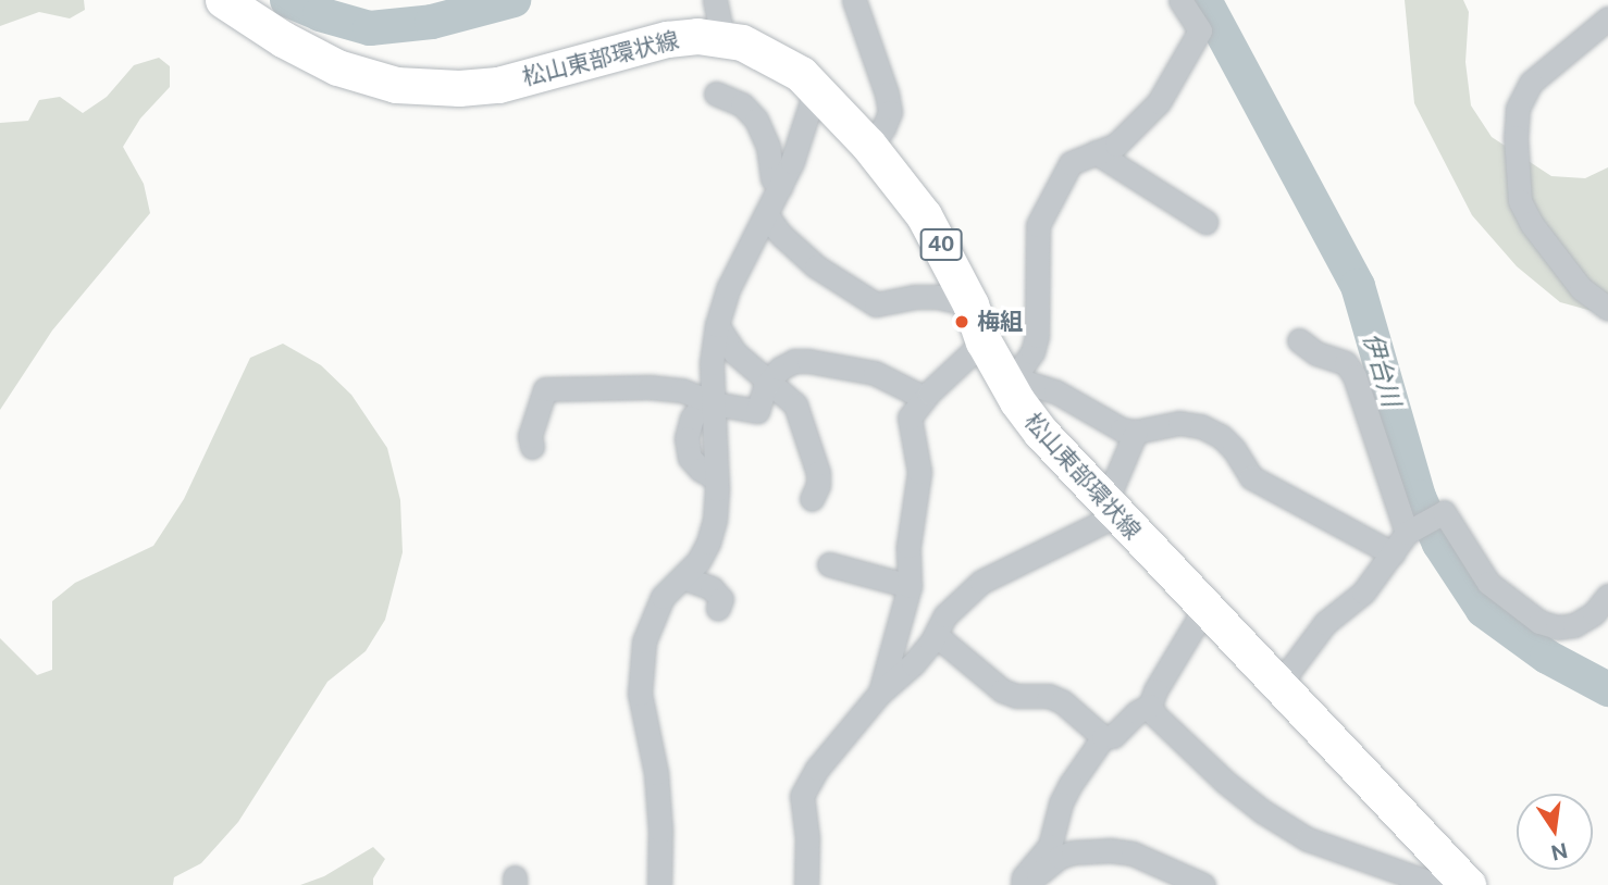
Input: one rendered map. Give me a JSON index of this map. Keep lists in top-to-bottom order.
{
  "streets": {
    "main road": ["松山東部環状線", "40"]
  },
  "water": ["伊台川"],
  "places": ["梅組"],
  "north": "bottom"
}
